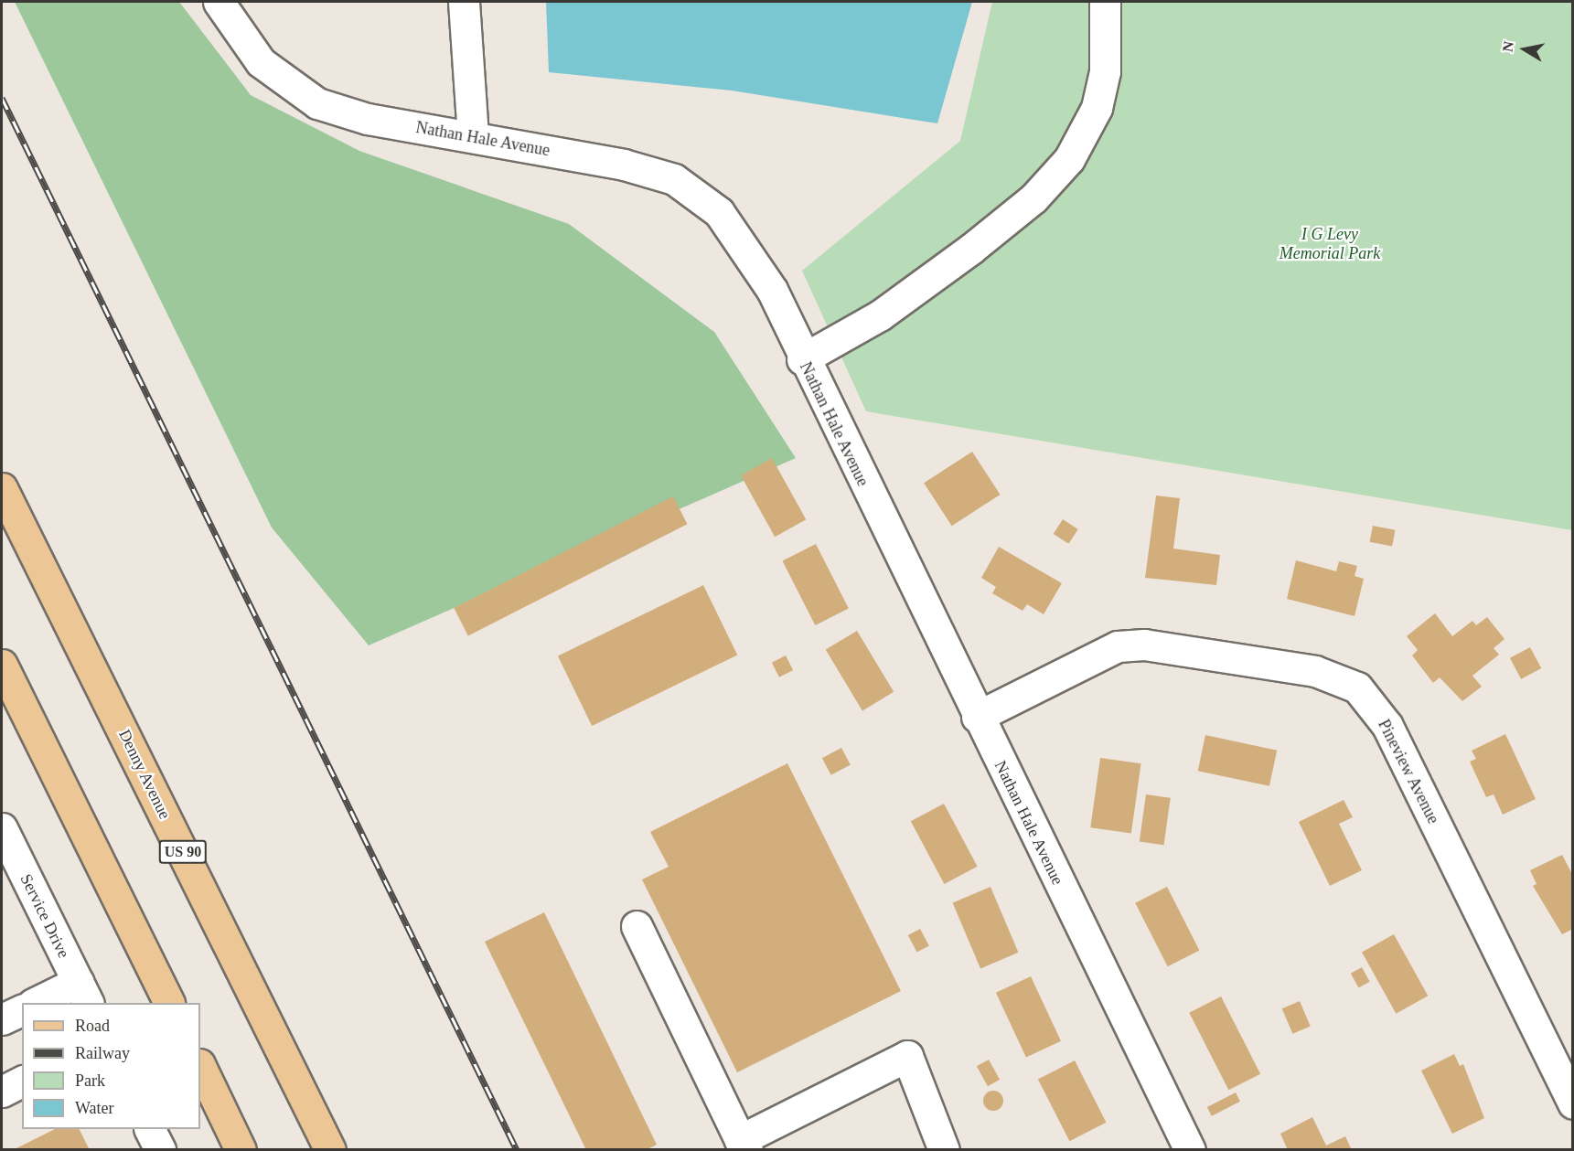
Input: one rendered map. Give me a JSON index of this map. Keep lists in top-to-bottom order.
{
  "streets": {
    "main road": ["Denny Avenue", "US 90"],
    "street": ["Nathan Hale Avenue", "Pineview Avenue", "Service Drive"]
  },
  "crossings": [
    ["Nathan Hale Avenue", "Pineview Avenue"]
  ],
  "parks": ["I G Levy Memorial Park"],
  "legend": [
    "Road",
    "Railway",
    "Park",
    "Water"
  ],
  "north": "left"
}
